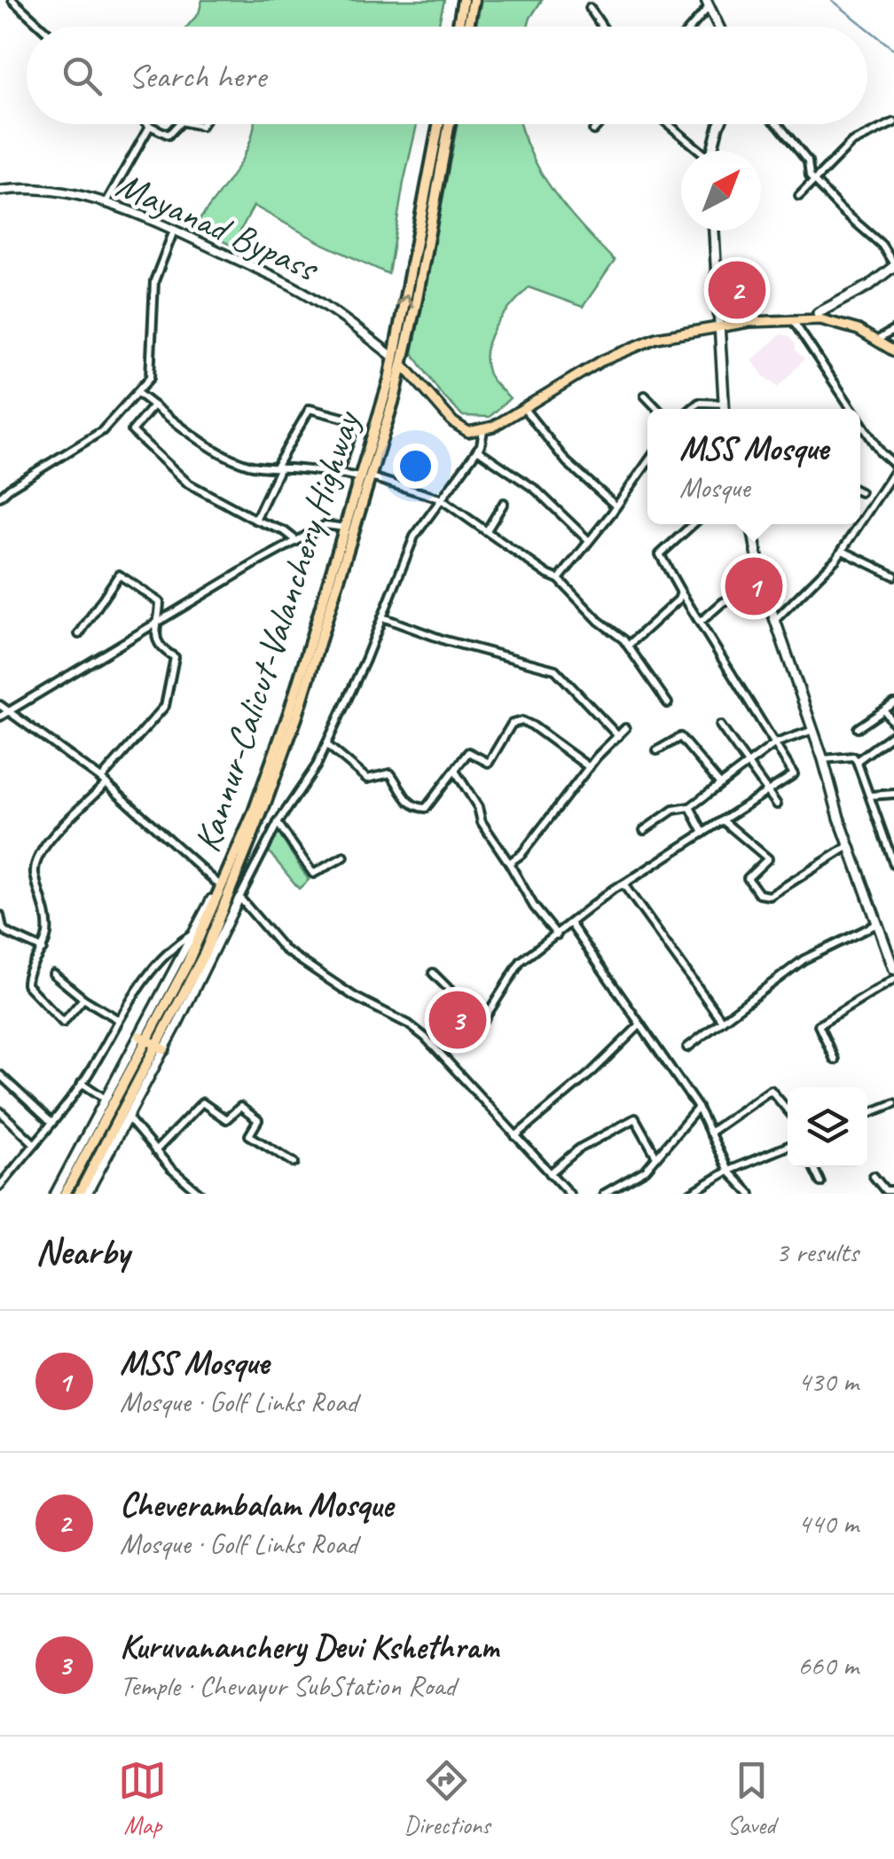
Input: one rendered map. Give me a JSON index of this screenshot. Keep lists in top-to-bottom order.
{
  "streets": {
    "highway": ["Kannur-Calicut-Valanchery Highway"],
    "street": ["Mayanad Bypass"]
  },
  "crossings": [
    ["Mayanad Bypass", "Kannur-Calicut-Valanchery Highway"]
  ],
  "north": "top right",
  "page": {
    "search": "Search here",
    "pins": ["2", "1", "3"],
    "popup": ["MSS Mosque", "Mosque"],
    "heading": ["Nearby", "3 results"],
    "list": [
      {
        "mark": "1",
        "name": "MSS Mosque",
        "note": "Mosque · Golf Links Road",
        "value": "430 m"
      },
      {
        "mark": "2",
        "name": "Cheverambalam Mosque",
        "note": "Mosque · Golf Links Road",
        "value": "440 m"
      },
      {
        "mark": "3",
        "name": "Kuruvananchery Devi Kshethram",
        "note": "Temple · Chevayur SubStation Road",
        "value": "660 m"
      }
    ],
    "nav": ["Map", "Directions", "Saved"]
  }
}
